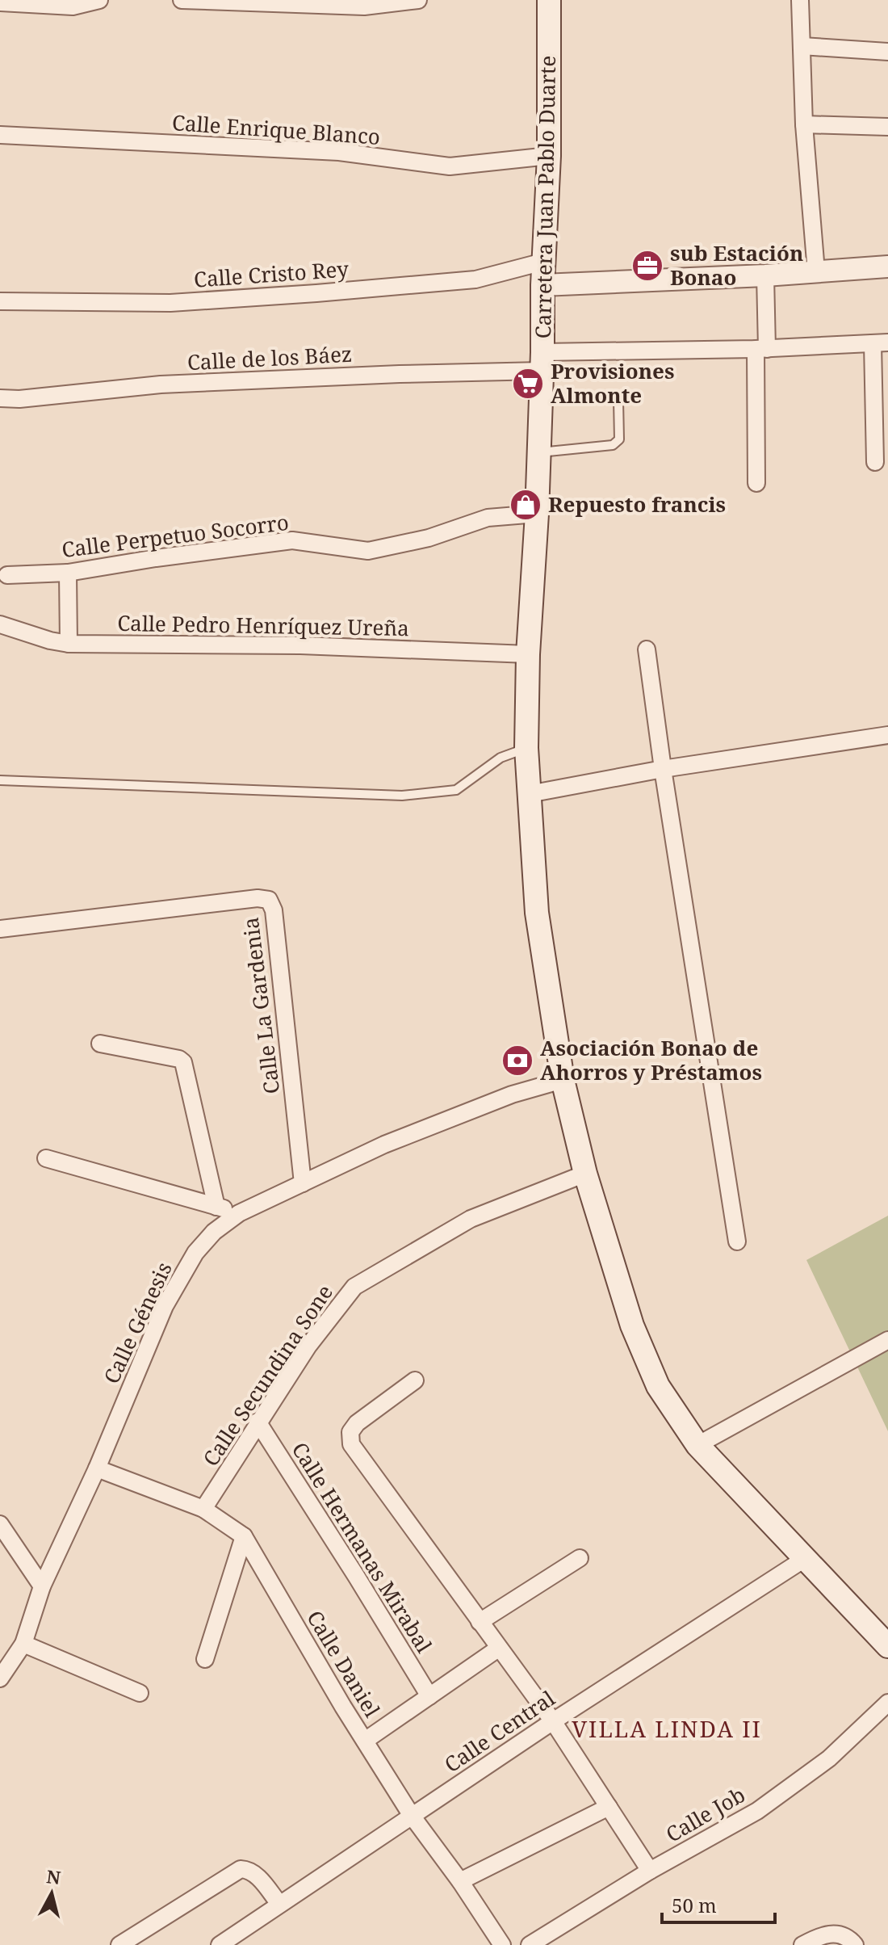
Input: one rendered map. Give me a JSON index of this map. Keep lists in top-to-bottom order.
{
  "streets": {
    "main road": ["Carretera Juan Pablo Duarte"],
    "street": [
      "Calle Enrique Blanco",
      "Calle Cristo Rey",
      "Calle de los Báez",
      "Calle Perpetuo Socorro",
      "Calle Pedro Henríquez Ureña",
      "Calle La Gardenia",
      "Calle Génesis",
      "Calle Secundina Sone",
      "Calle Hermanas Mirabal",
      "Calle Daniel",
      "Calle Central",
      "Calle Job"
    ]
  },
  "crossings": [
    ["Calle Enrique Blanco", "Carretera Juan Pablo Duarte"],
    ["Carretera Juan Pablo Duarte", "Calle Cristo Rey"],
    ["Carretera Juan Pablo Duarte", "Calle de los Báez"],
    ["Carretera Juan Pablo Duarte", "Calle Perpetuo Socorro"],
    ["Carretera Juan Pablo Duarte", "Calle Pedro Henríquez Ureña"],
    ["Carretera Juan Pablo Duarte", "Calle Génesis"],
    ["Carretera Juan Pablo Duarte", "Calle Secundina Sone"],
    ["Carretera Juan Pablo Duarte", "Calle Central"],
    ["Calle La Gardenia", "Calle Génesis"],
    ["Calle Génesis", "Calle Daniel"],
    ["Calle Secundina Sone", "Calle Hermanas Mirabal"],
    ["Calle Secundina Sone", "Calle Daniel"],
    ["Calle Daniel", "Calle Central"]
  ],
  "districts": ["VILLA LINDA II"],
  "places": {
    "office": ["sub Estación Bonao"],
    "supermarket": ["Provisiones Almonte"],
    "shop": ["Repuesto francis"],
    "bank": ["Asociación Bonao de Ahorros y Préstamos"]
  },
  "scale_bar": "50 m",
  "north": "top"
}
